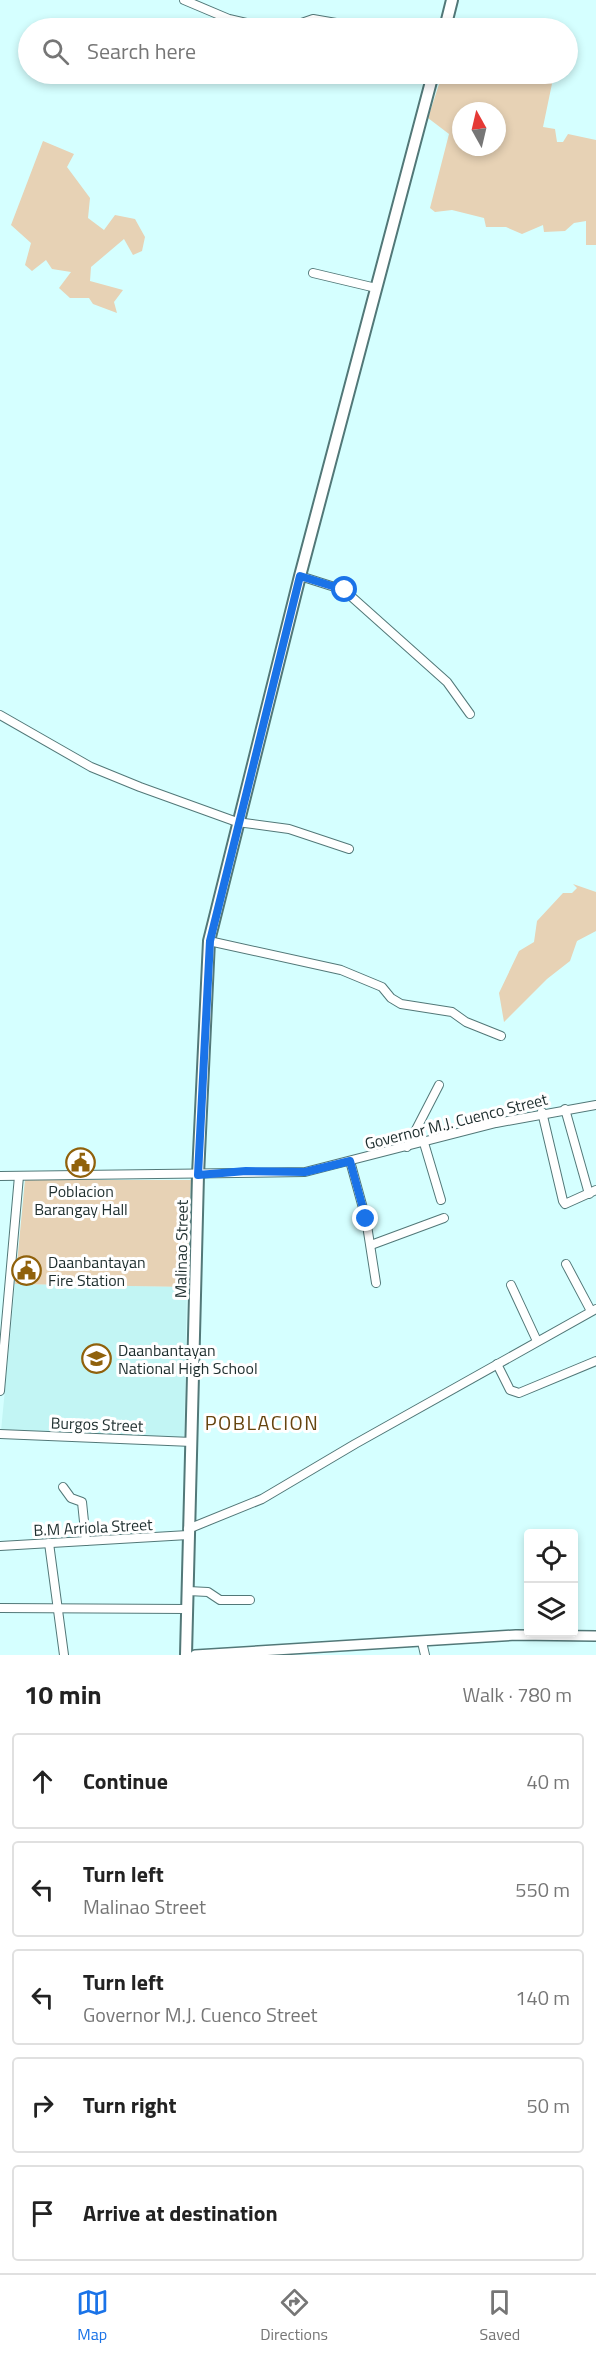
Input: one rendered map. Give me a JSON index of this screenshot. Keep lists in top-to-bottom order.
{
  "streets": {
    "main road": ["Malinao Street"],
    "street": ["Governor M.J. Cuenco Street", "Burgos Street", "B.M Arriola Street"]
  },
  "crossings": [
    ["Governor M.J. Cuenco Street", "Malinao Street"],
    ["Malinao Street", "Burgos Street"],
    ["Malinao Street", "B.M Arriola Street"]
  ],
  "districts": ["POBLACION"],
  "places": {
    "public building": ["Poblacion Barangay Hall", "Daanbantayan Fire Station"],
    "school or university": ["Daanbantayan National High School"]
  },
  "north": "top",
  "page": {
    "search": "Search here",
    "heading": ["10 min", "Walk · 780 m"],
    "list": [
      ["Continue", "40 m"],
      ["Turn left", "Malinao Street", "550 m"],
      ["Turn left", "Governor M.J. Cuenco Street", "140 m"],
      ["Turn right", "50 m"],
      "Arrive at destination"
    ],
    "nav": ["Map", "Directions", "Saved"]
  }
}
